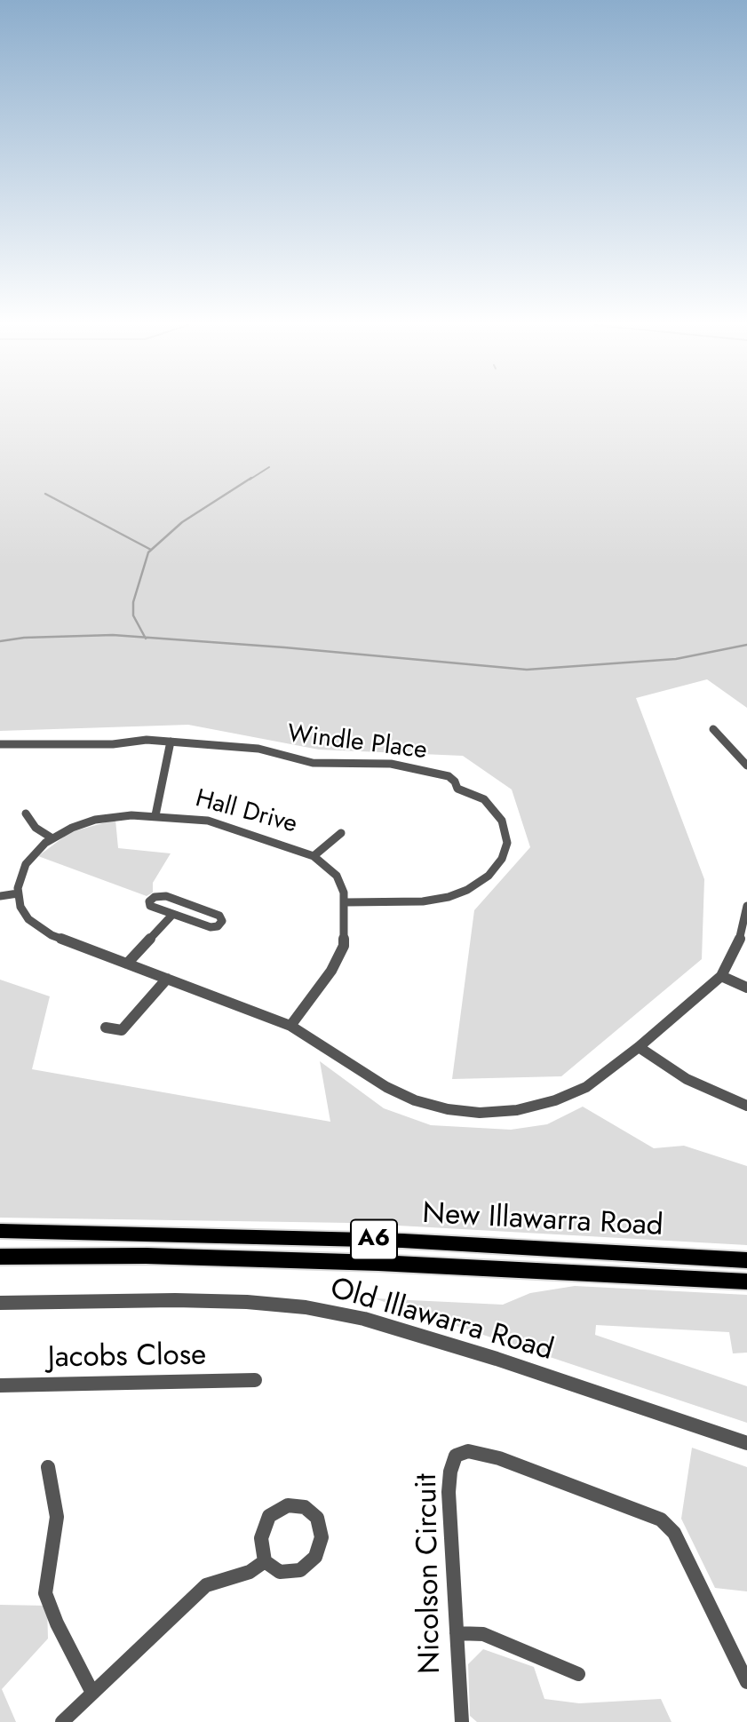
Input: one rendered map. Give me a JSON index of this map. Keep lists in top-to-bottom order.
{
  "streets": {
    "highway": ["New Illawarra Road", "A6"],
    "street": [
      "Windle Place",
      "Hall Drive",
      "Old Illawarra Road",
      "Jacobs Close",
      "Nicolson Circuit"
    ]
  },
  "crossings": [
    ["Windle Place", "Hall Drive"]
  ]
}
